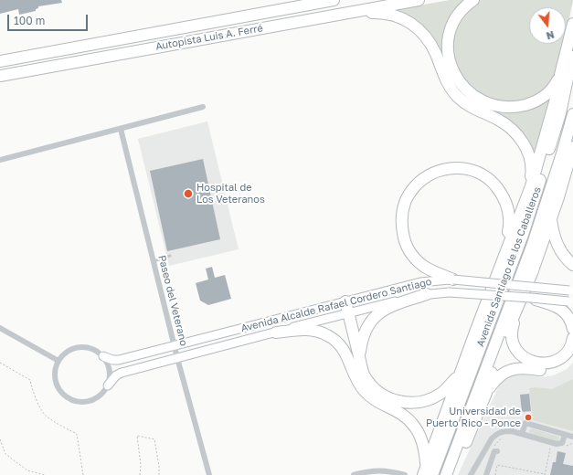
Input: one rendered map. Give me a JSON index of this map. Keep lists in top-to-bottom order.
{
  "streets": {
    "highway": ["Autopista Luis A. Ferré", "Avenida Santiago de los Caballeros"],
    "street": ["Paseo del Veterano", "Avenida Alcalde Rafael Cordero Santiago"]
  },
  "crossings": [
    ["Paseo del Veterano", "Avenida Alcalde Rafael Cordero Santiago"]
  ],
  "places": ["Hospital de Los Veteranos", "Universidad de Puerto Rico - Ponce"],
  "scale_bar": "100 m",
  "north": "bottom"
}
